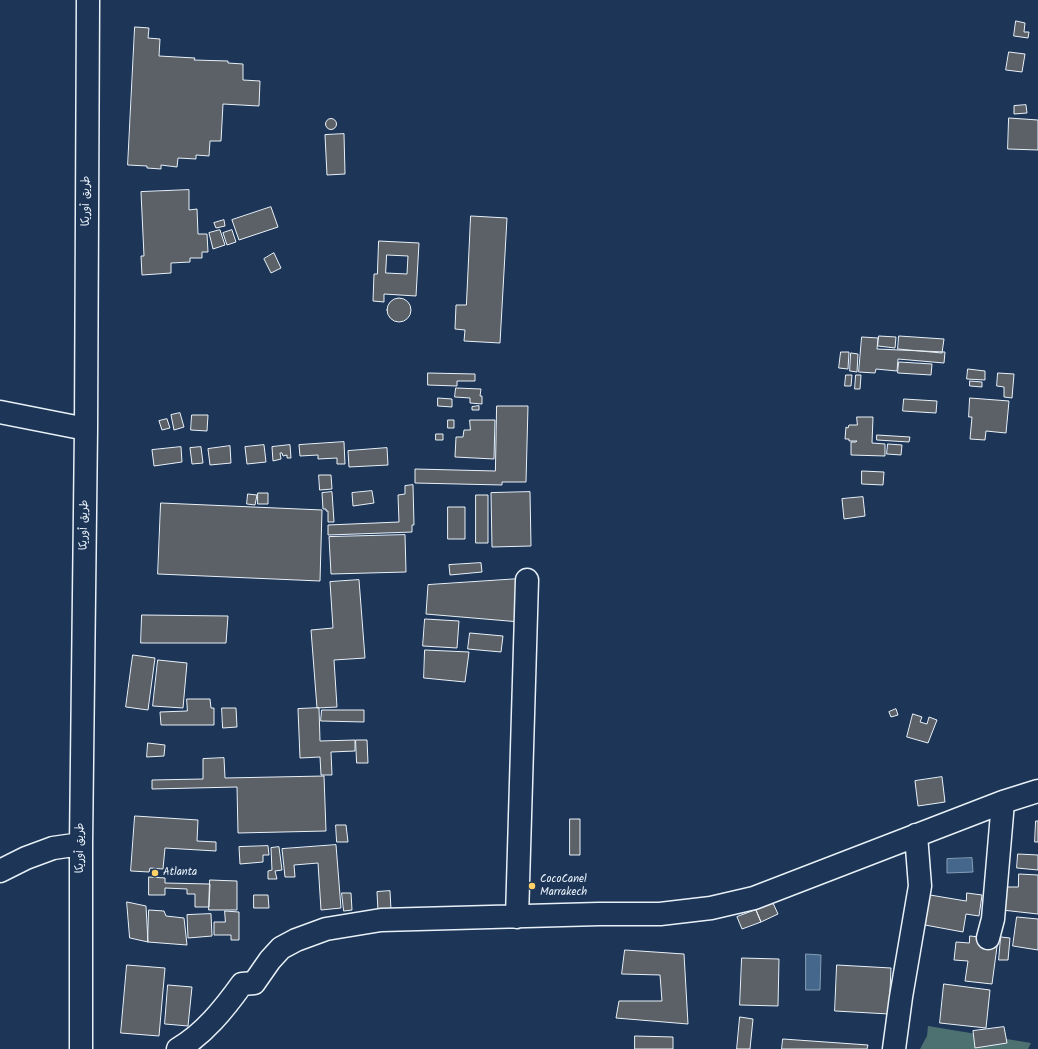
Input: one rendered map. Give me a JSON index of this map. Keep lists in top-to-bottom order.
{
  "streets": {
    "street": ["طريق أوريكا"]
  },
  "places": ["Atlanta", "CocoCanel Marrakech"]
}
